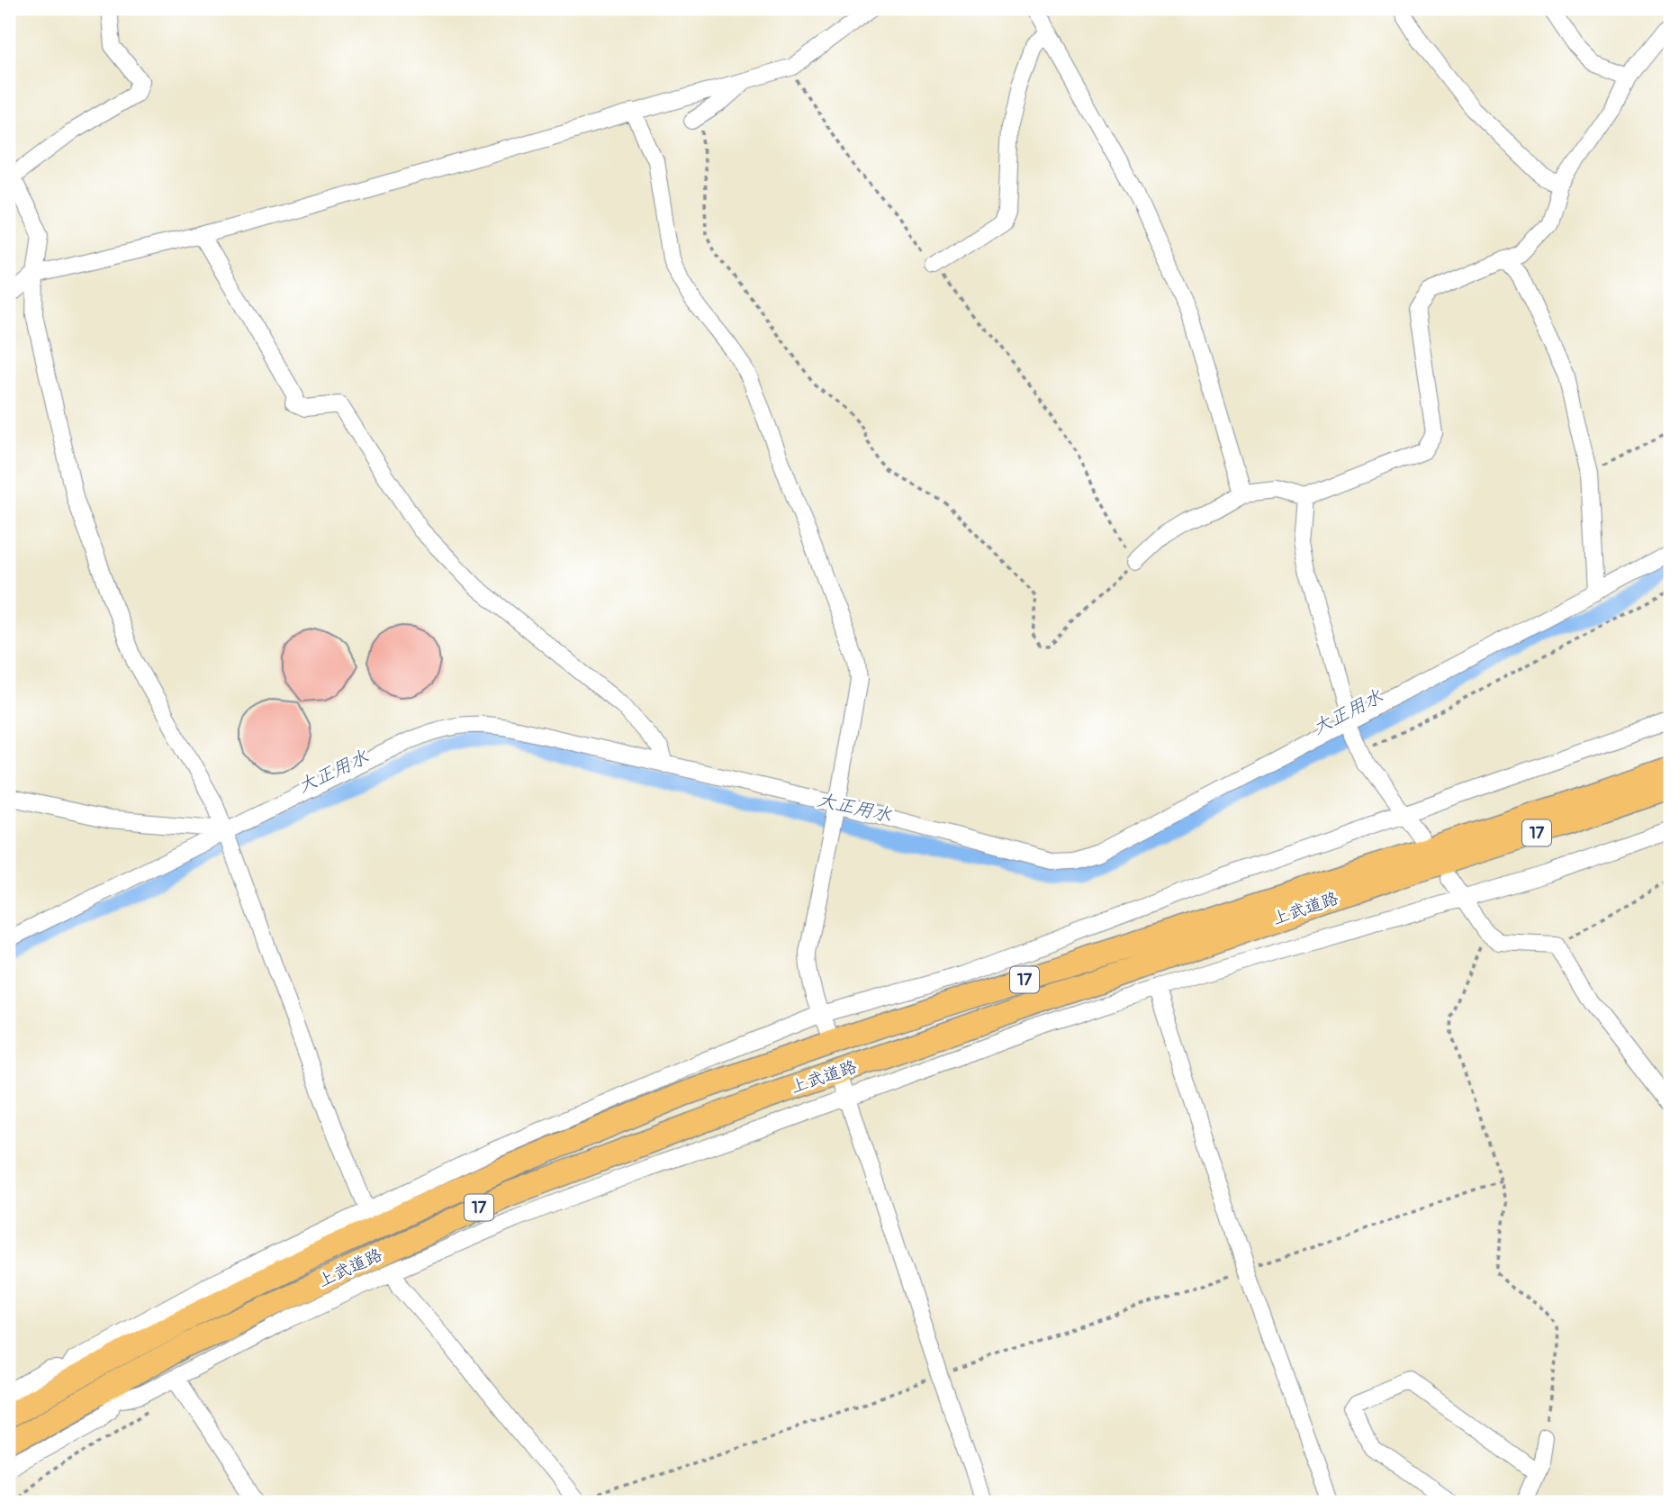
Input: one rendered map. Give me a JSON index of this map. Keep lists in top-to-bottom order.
{
  "streets": {
    "highway": ["17", "上武道路"]
  },
  "crossings": [
    ["17", "上武道路"]
  ],
  "water": ["大正用水"]
}
